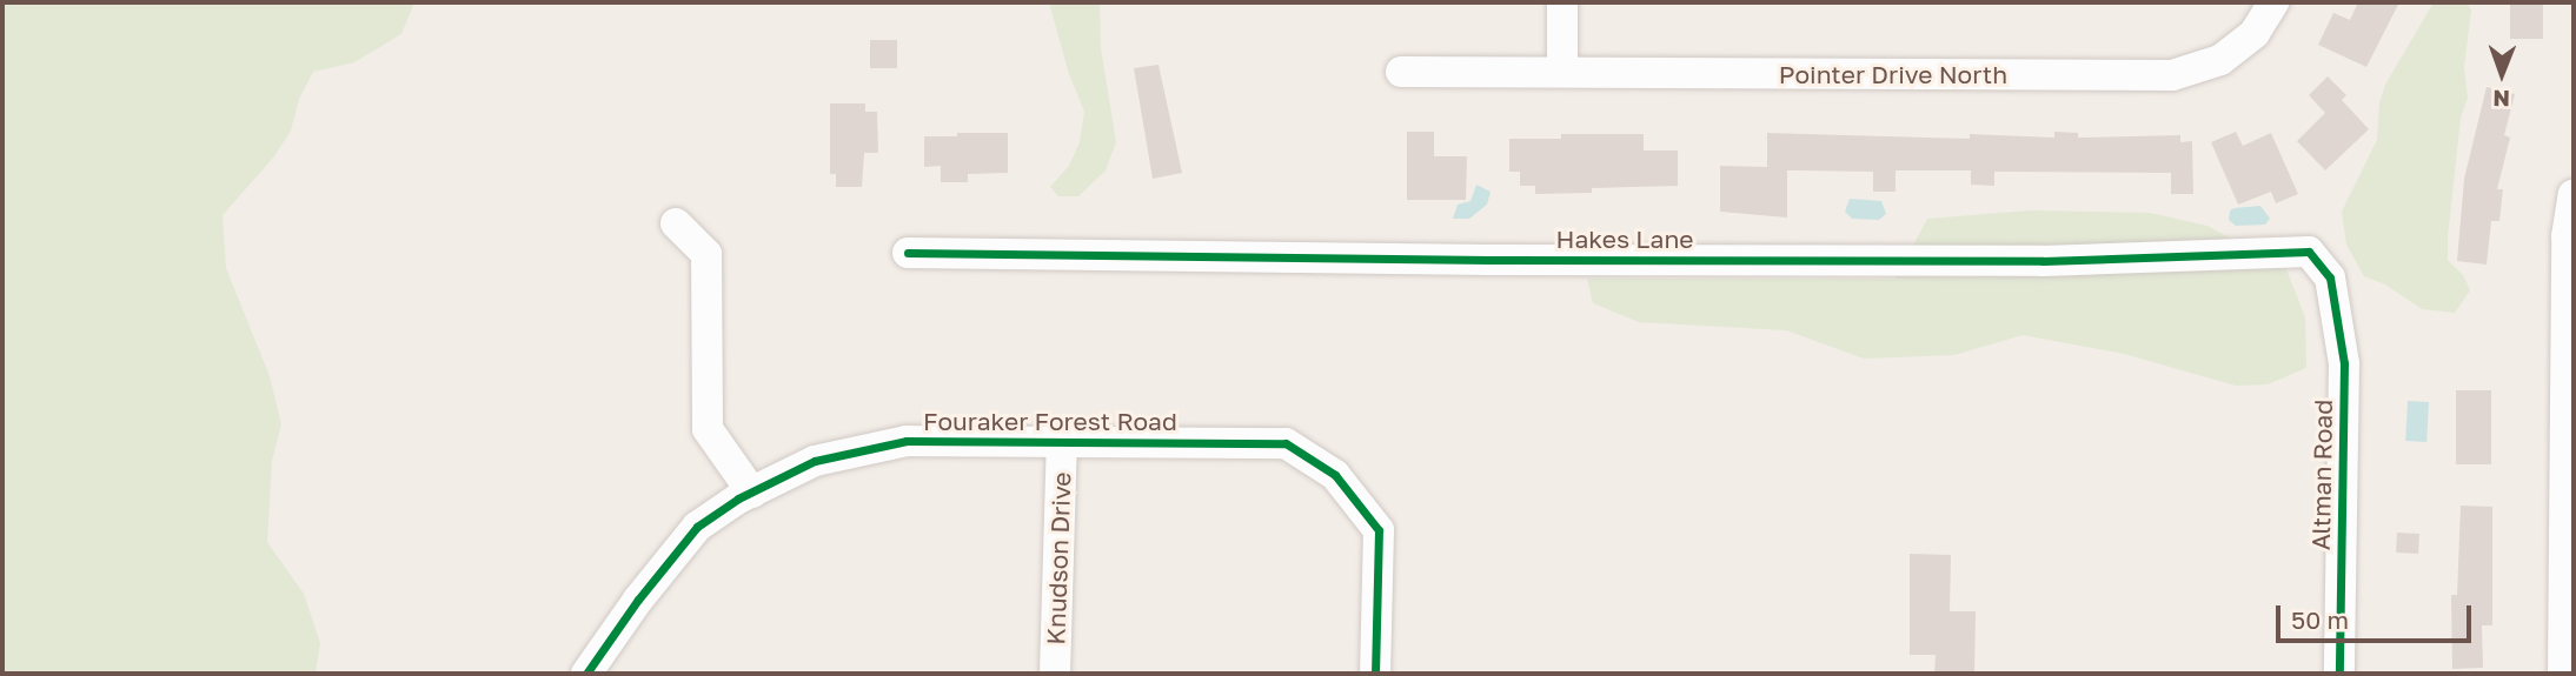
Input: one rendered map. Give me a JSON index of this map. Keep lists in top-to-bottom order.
{
  "streets": {
    "street": [
      "Pointer Drive North",
      "Hakes Lane",
      "Fouraker Forest Road",
      "Altman Road",
      "Knudson Drive"
    ]
  },
  "crossings": [
    ["Hakes Lane", "Altman Road"],
    ["Fouraker Forest Road", "Knudson Drive"]
  ],
  "scale_bar": "50 m",
  "north": "bottom"
}
